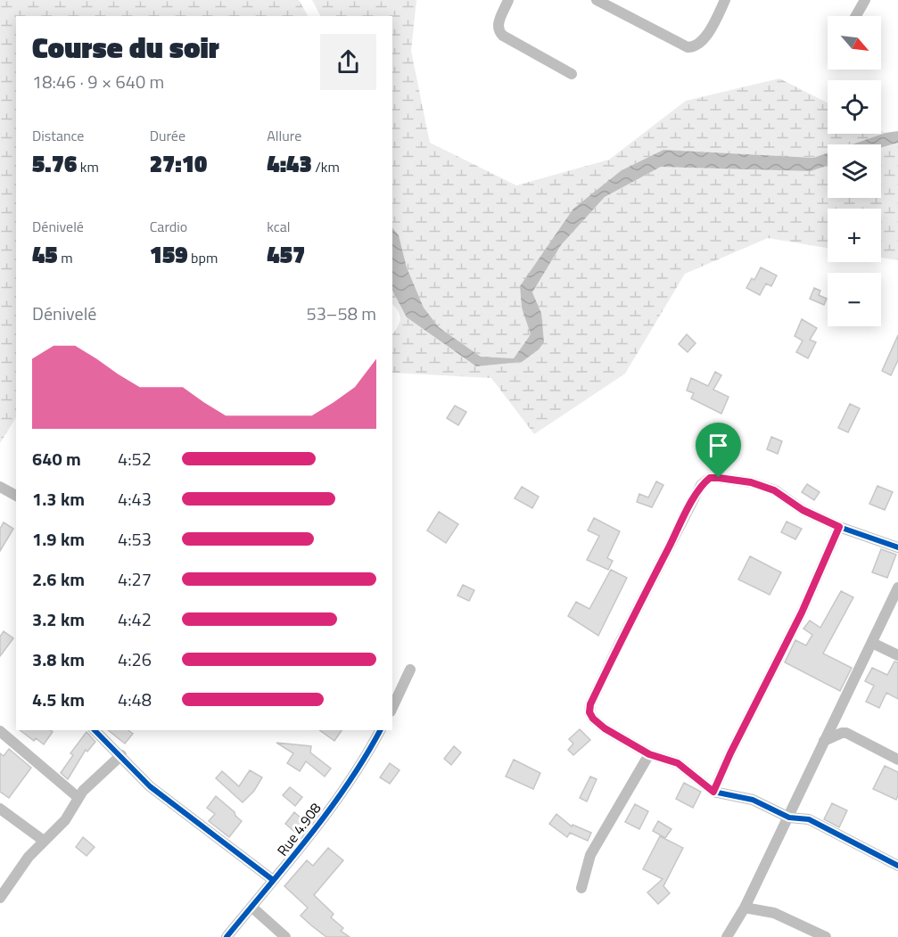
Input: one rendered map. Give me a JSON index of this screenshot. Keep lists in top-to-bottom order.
{
  "streets": {
    "street": ["Rue 4.908"]
  },
  "north": "bottom right",
  "page": {
    "map_buttons": ["+", "−"],
    "heading": ["Course du soir", "18:46 · 9 × 640 m"],
    "stats": [
      ["Distance", "5.76 km"],
      ["Durée", "27:10"],
      ["Allure", "4:43 /km"],
      ["Dénivelé", "45 m"],
      ["Cardio", "159 bpm"],
      ["kcal", "457"]
    ],
    "chart": ["Dénivelé", "53–58 m"],
    "list": [
      {
        "name": "640 m",
        "note": "4:52"
      },
      {
        "name": "1.3 km",
        "note": "4:43"
      },
      {
        "name": "1.9 km",
        "note": "4:53"
      },
      {
        "name": "2.6 km",
        "note": "4:27"
      },
      {
        "name": "3.2 km",
        "note": "4:42"
      },
      {
        "name": "3.8 km",
        "note": "4:26"
      },
      {
        "name": "4.5 km",
        "note": "4:48"
      }
    ]
  }
}
